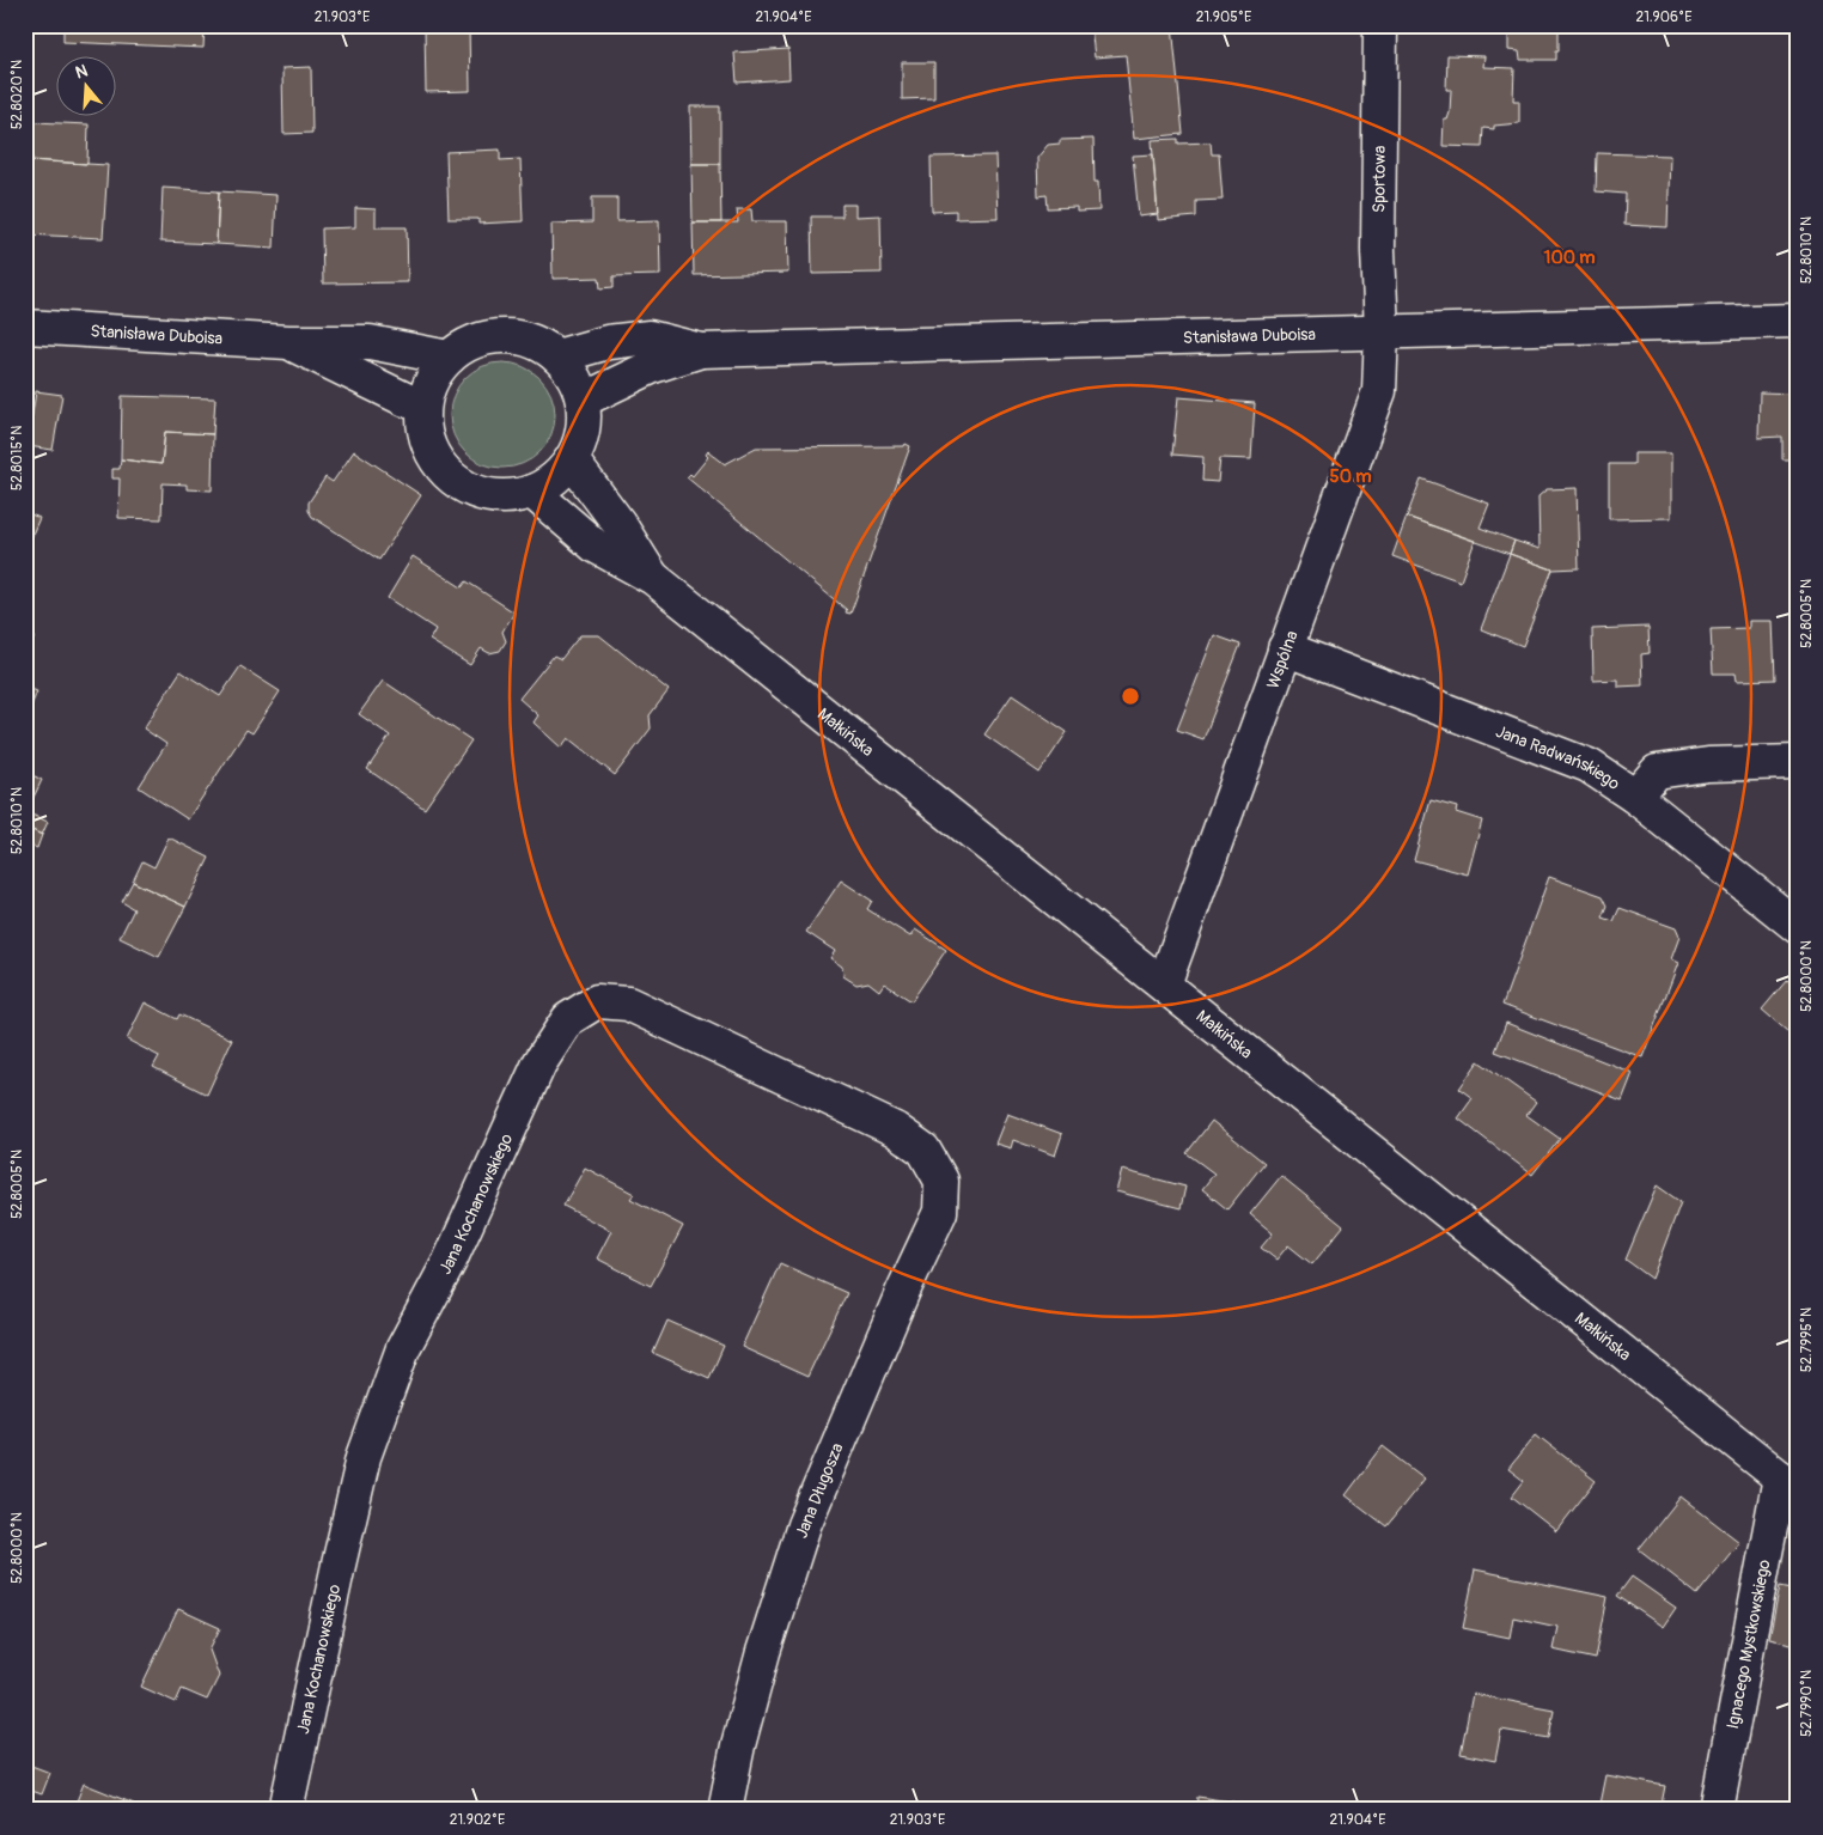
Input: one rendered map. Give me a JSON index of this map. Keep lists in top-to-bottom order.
{
  "streets": {
    "street": [
      "Sportowa",
      "Stanisława Duboisa",
      "Wspólna",
      "Małkińska",
      "Jana Radwańskiego",
      "Jana Kochanowskiego",
      "Jana Długosza",
      "Ignacego Mystkowskiego"
    ]
  },
  "crossings": [
    ["Sportowa", "Stanisława Duboisa"],
    ["Sportowa", "Wspólna"],
    ["Stanisława Duboisa", "Wspólna"],
    ["Stanisława Duboisa", "Małkińska"],
    ["Wspólna", "Małkińska"],
    ["Wspólna", "Jana Radwańskiego"],
    ["Małkińska", "Ignacego Mystkowskiego"],
    ["Jana Kochanowskiego", "Jana Długosza"]
  ],
  "north": "top",
  "coordinates": [
    "21.903°E",
    "21.904°E",
    "21.905°E",
    "21.906°E",
    "52.8020°N",
    "52.8010°N",
    "52.8015°N",
    "52.8005°N",
    "52.8000°N",
    "52.7995°N",
    "52.7990°N",
    "21.902°E"
  ],
  "rings": ["100 m", "50 m"]
}
